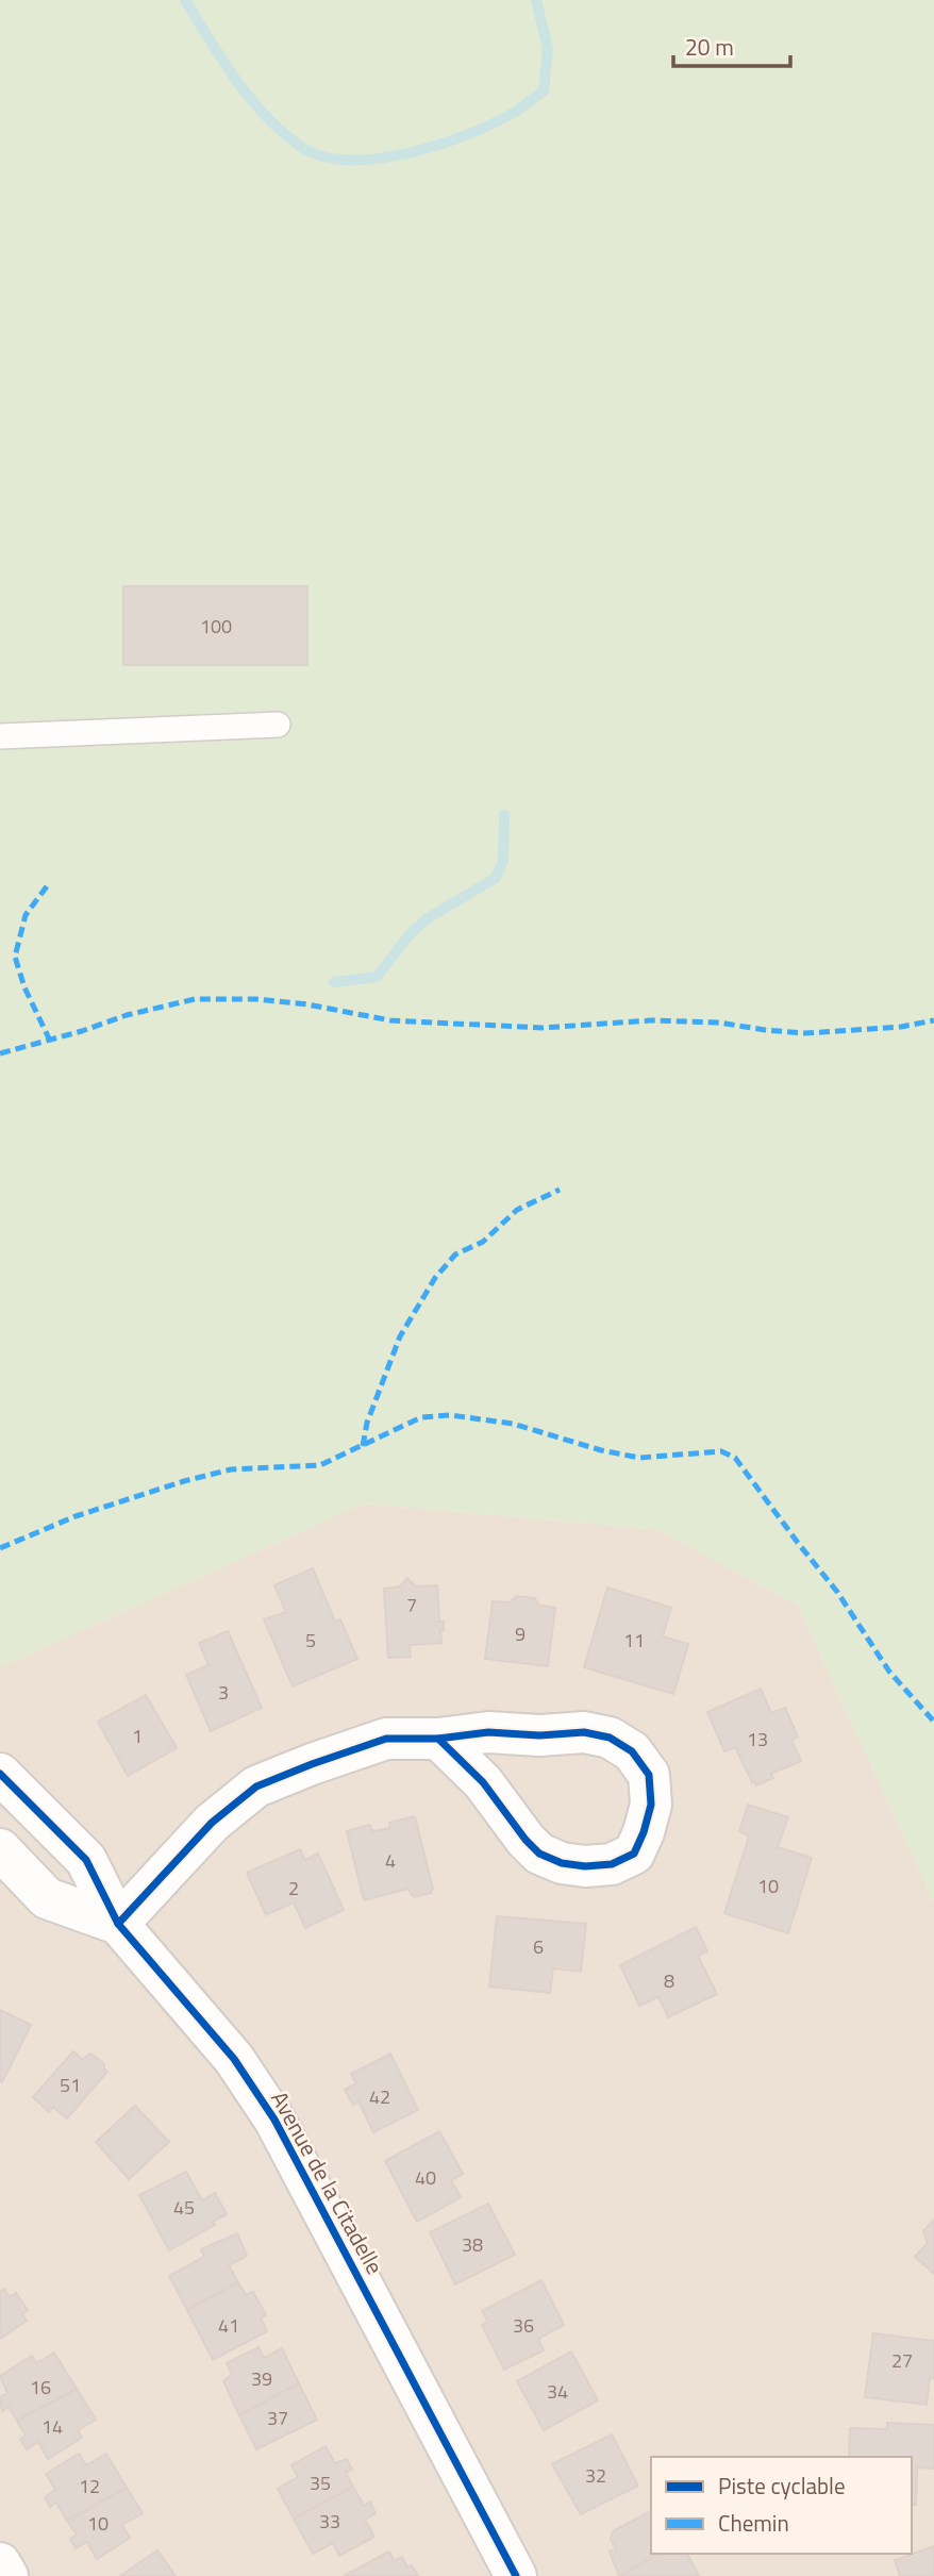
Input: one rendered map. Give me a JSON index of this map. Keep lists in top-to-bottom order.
{
  "streets": {
    "street": ["Avenue de la Citadelle"]
  },
  "house_numbers": [
    "100",
    "7",
    "9",
    "5",
    "11",
    "3",
    "1",
    "13",
    "4",
    "10",
    "2",
    "6",
    "8",
    "51",
    "42",
    "40",
    "45",
    "38",
    "41",
    "36",
    "27",
    "39",
    "16",
    "34",
    "37",
    "14",
    "32",
    "35",
    "12",
    "33",
    "10"
  ],
  "legend": ["Piste cyclable", "Chemin"],
  "scale_bar": "20 m"
}
